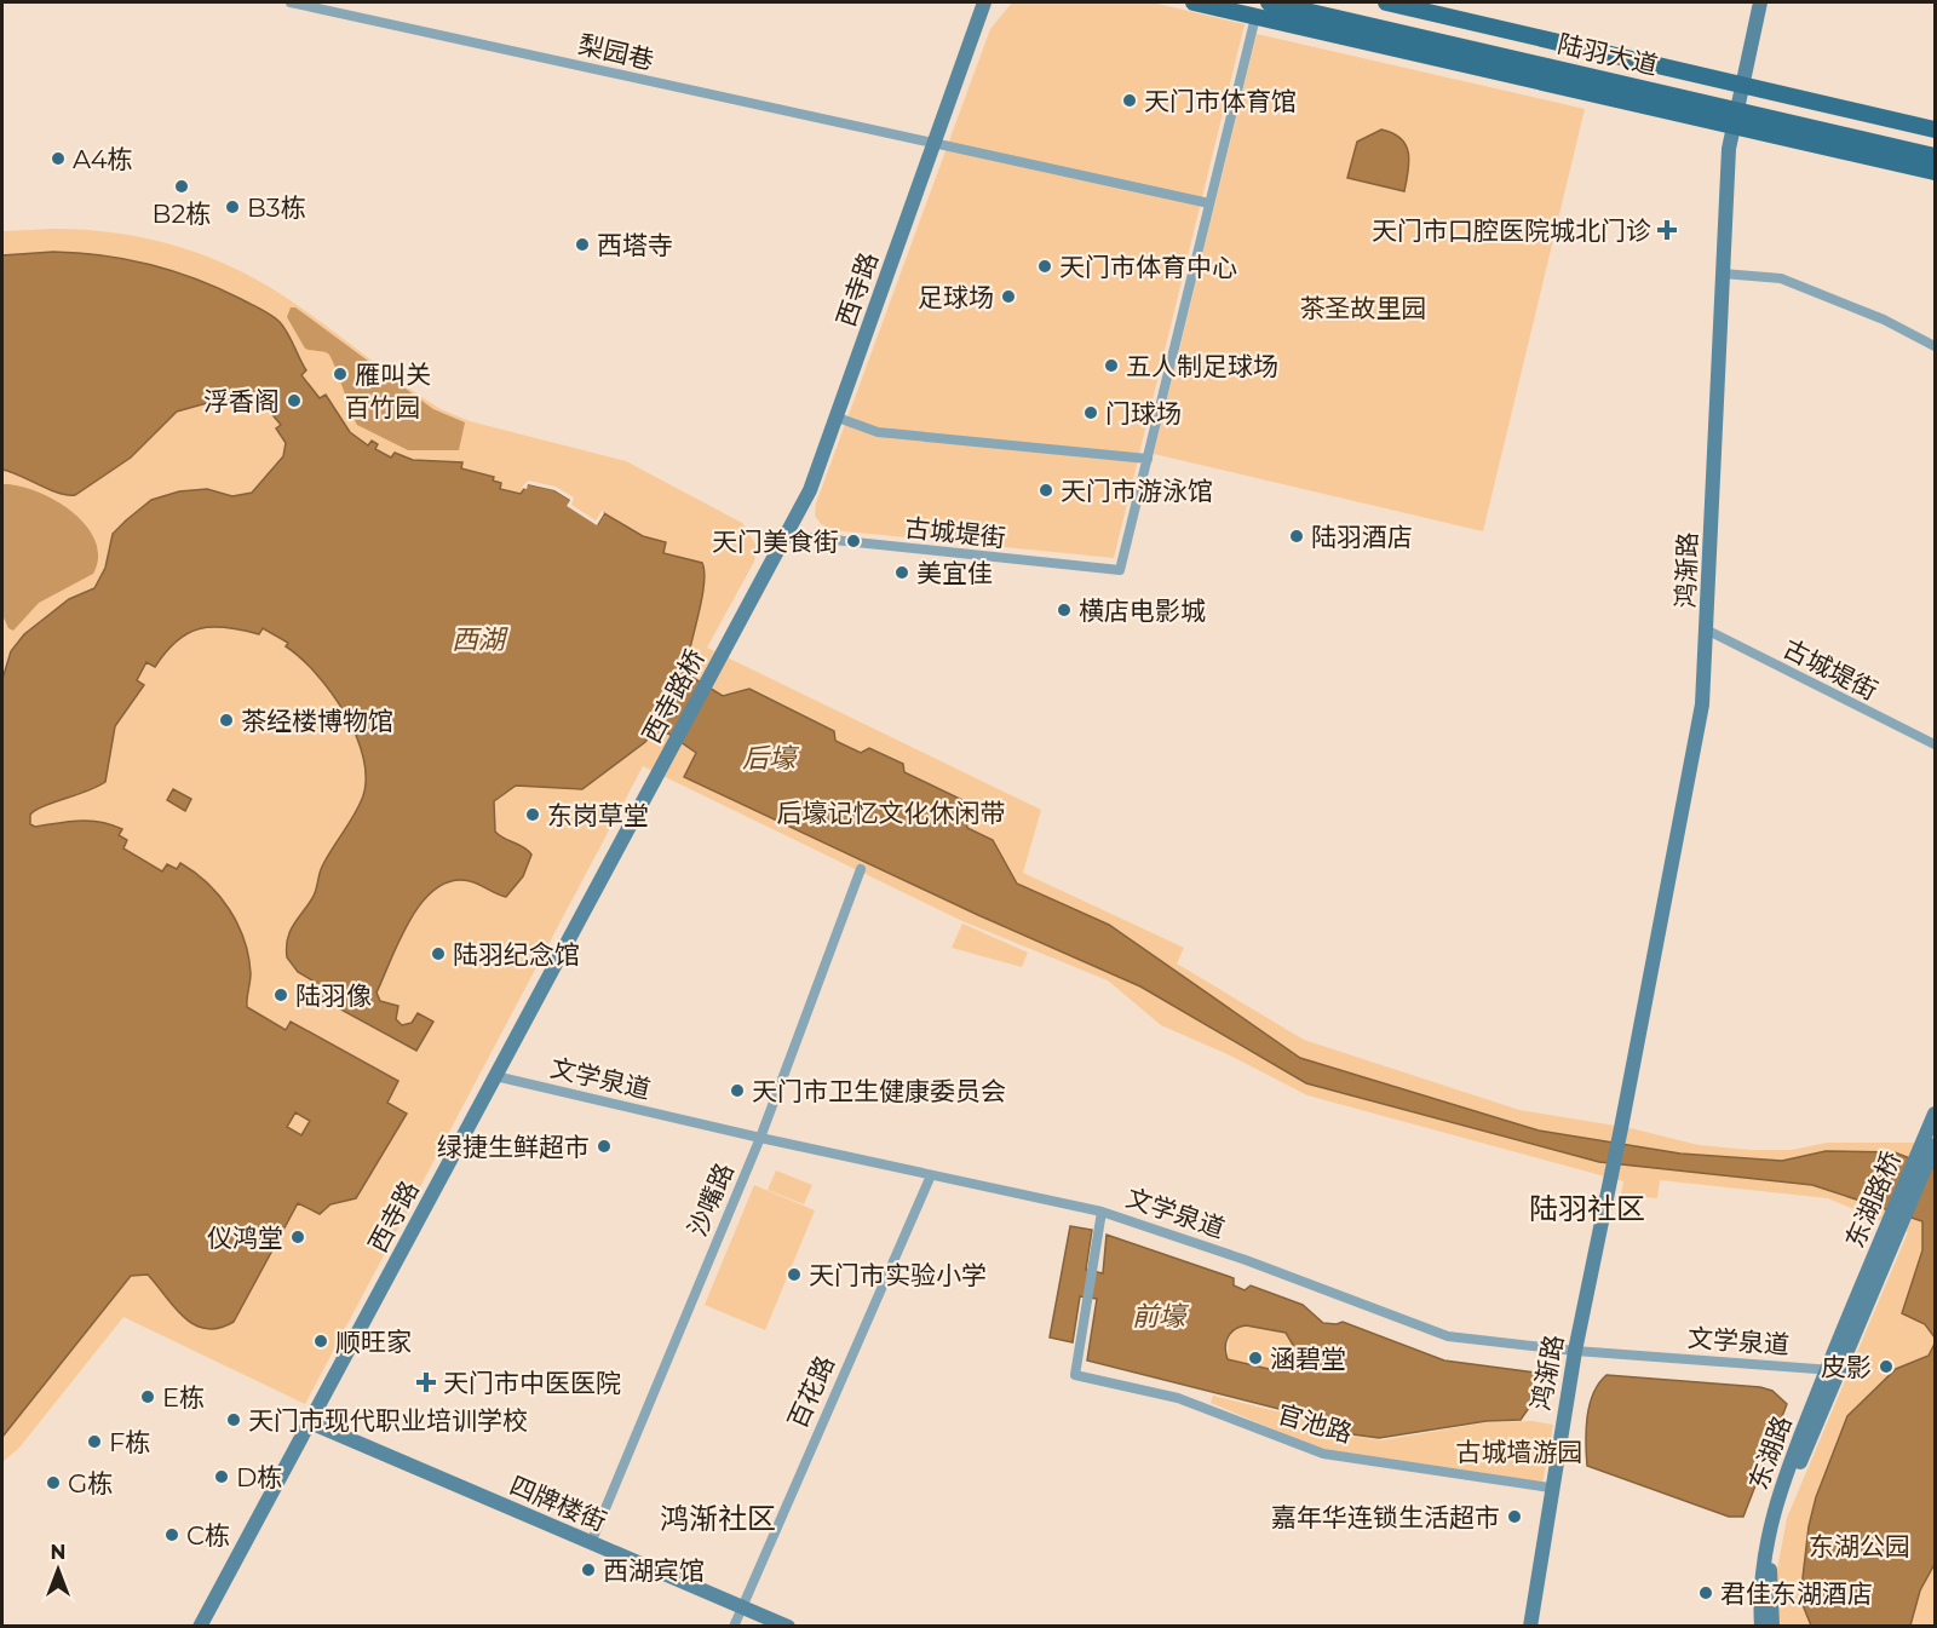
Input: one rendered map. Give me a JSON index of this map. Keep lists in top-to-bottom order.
{
  "streets": {
    "main road": ["陆羽大道"],
    "street": [
      "梨园巷",
      "西寺路",
      "古城堤街",
      "鸿渐路",
      "西寺路桥",
      "文学泉道",
      "沙嘴路",
      "东湖路桥",
      "百花路",
      "官池路",
      "东湖路",
      "四牌楼街"
    ]
  },
  "crossings": [
    ["梨园巷", "西寺路"],
    ["陆羽大道", "鸿渐路"],
    ["西寺路", "古城堤街"],
    ["西寺路", "西寺路桥"],
    ["西寺路", "文学泉道"],
    ["西寺路", "四牌楼街"],
    ["古城堤街", "鸿渐路"],
    ["鸿渐路", "文学泉道"],
    ["鸿渐路", "官池路"],
    ["文学泉道", "沙嘴路"],
    ["文学泉道", "百花路"],
    ["文学泉道", "官池路"],
    ["文学泉道", "东湖路"],
    ["沙嘴路", "四牌楼街"],
    ["东湖路桥", "东湖路"],
    ["百花路", "四牌楼街"]
  ],
  "districts": ["陆羽社区", "鸿渐社区"],
  "water": ["西湖", "后壕", "前壕"],
  "parks": [
    "茶圣故里园",
    "百竹园",
    "后壕记忆文化休闲带",
    "古城墙游园",
    "东湖公园"
  ],
  "places": {
    "other": [
      "天门市体育馆",
      "A4栋",
      "B2栋",
      "B3栋",
      "西塔寺",
      "天门市体育中心",
      "足球场",
      "五人制足球场",
      "雁叫关",
      "浮香阁",
      "门球场",
      "天门市游泳馆",
      "陆羽酒店",
      "天门美食街",
      "美宜佳",
      "横店电影城",
      "茶经楼博物馆",
      "东岗草堂",
      "陆羽纪念馆",
      "陆羽像",
      "天门市卫生健康委员会",
      "绿捷生鲜超市",
      "仪鸿堂",
      "天门市实验小学",
      "顺旺家",
      "涵碧堂",
      "皮影",
      "E栋",
      "天门市现代职业培训学校",
      "F栋",
      "D栋",
      "G栋",
      "嘉年华连锁生活超市",
      "C栋",
      "西湖宾馆",
      "君佳东湖酒店"
    ],
    "health": ["天门市口腔医院城北门诊", "天门市中医医院"]
  },
  "north": "top"
}
